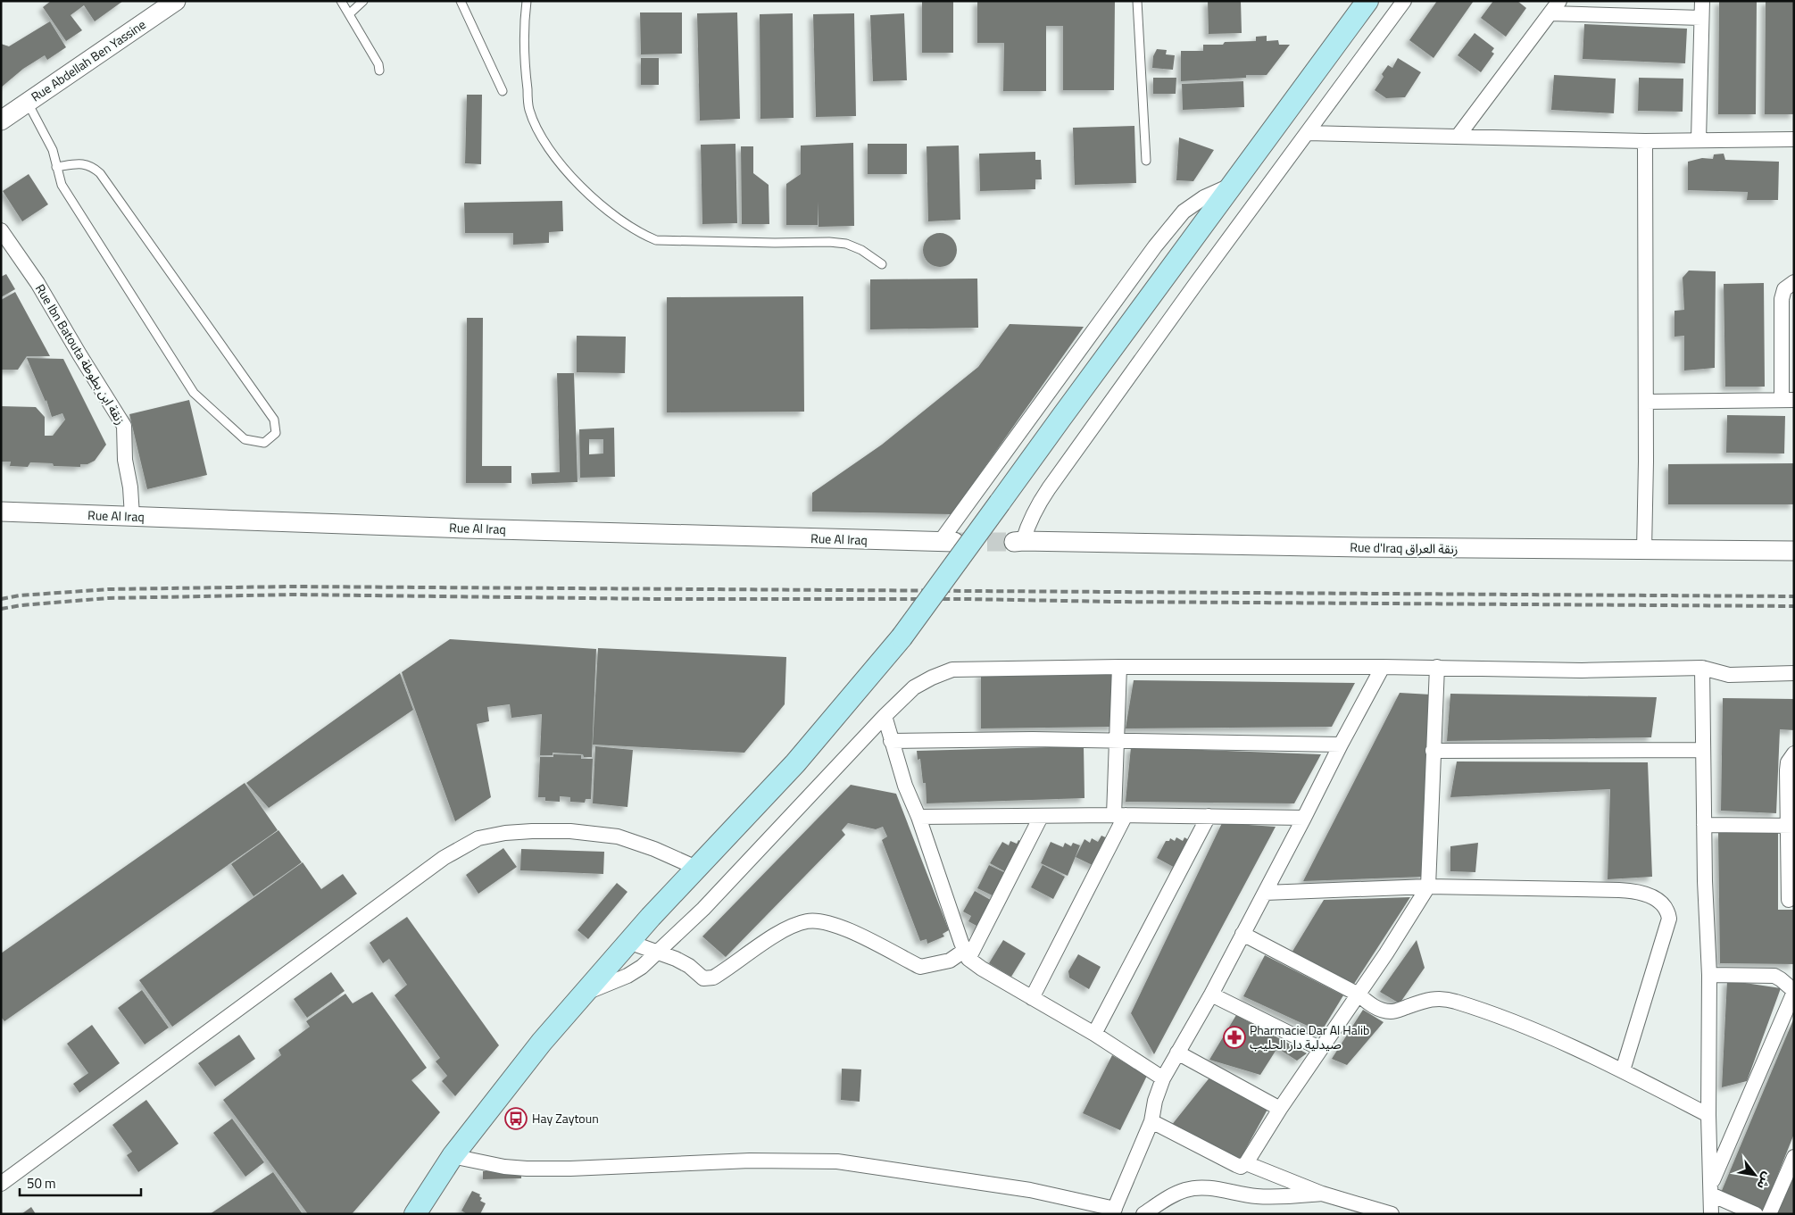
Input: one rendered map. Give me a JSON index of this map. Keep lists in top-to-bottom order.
{
  "streets": {
    "street": [
      "Rue Abdellah Ben Yassine",
      "Rue Ibn Batouta زنقة ابن بطوطة",
      "Rue Al Iraq",
      "Rue d'Iraq زنقة العراق"
    ]
  },
  "crossings": [
    ["Rue Ibn Batouta زنقة ابن بطوطة", "Rue Al Iraq"]
  ],
  "places": {
    "pharmacy": ["Pharmacie Dar Al Halib صيدلية دار الحليب"],
    "bus stop": ["Hay Zaytoun"]
  },
  "scale_bar": "50 m",
  "north": "bottom right"
}
